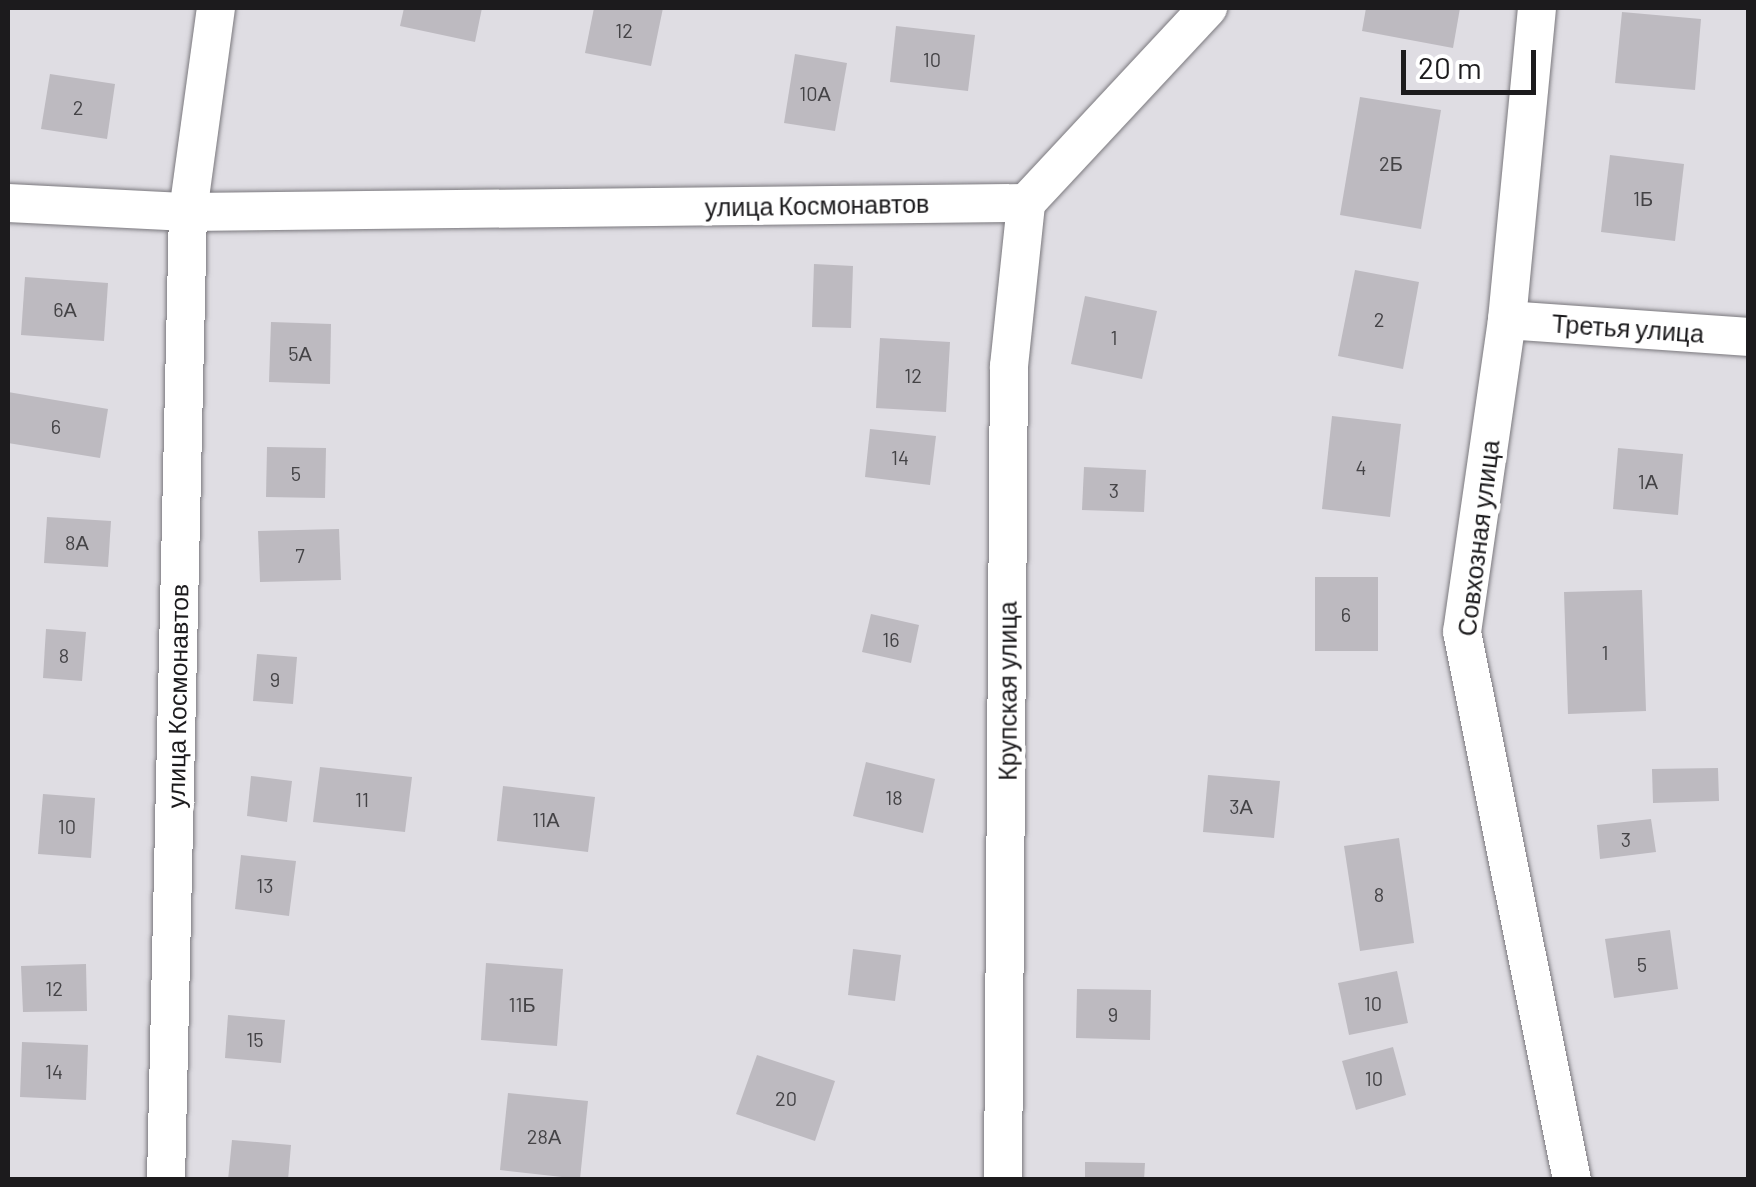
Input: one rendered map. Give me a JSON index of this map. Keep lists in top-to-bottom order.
{
  "streets": {
    "street": [
      "улица Космонавтов",
      "Третья улица",
      "Совхозная улица",
      "Крупская улица"
    ]
  },
  "crossings": [
    ["улица Космонавтов", "Крупская улица"],
    ["Третья улица", "Совхозная улица"]
  ],
  "house_numbers": [
    "12",
    "10",
    "10А",
    "2",
    "2Б",
    "1Б",
    "6А",
    "2",
    "1",
    "5А",
    "12",
    "6",
    "14",
    "4",
    "5",
    "1А",
    "3",
    "8А",
    "7",
    "6",
    "16",
    "1",
    "8",
    "9",
    "18",
    "11",
    "3А",
    "11А",
    "10",
    "3",
    "13",
    "8",
    "5",
    "12",
    "10",
    "11Б",
    "9",
    "15",
    "14",
    "10",
    "20",
    "28А"
  ],
  "scale_bar": "20 m"
}
